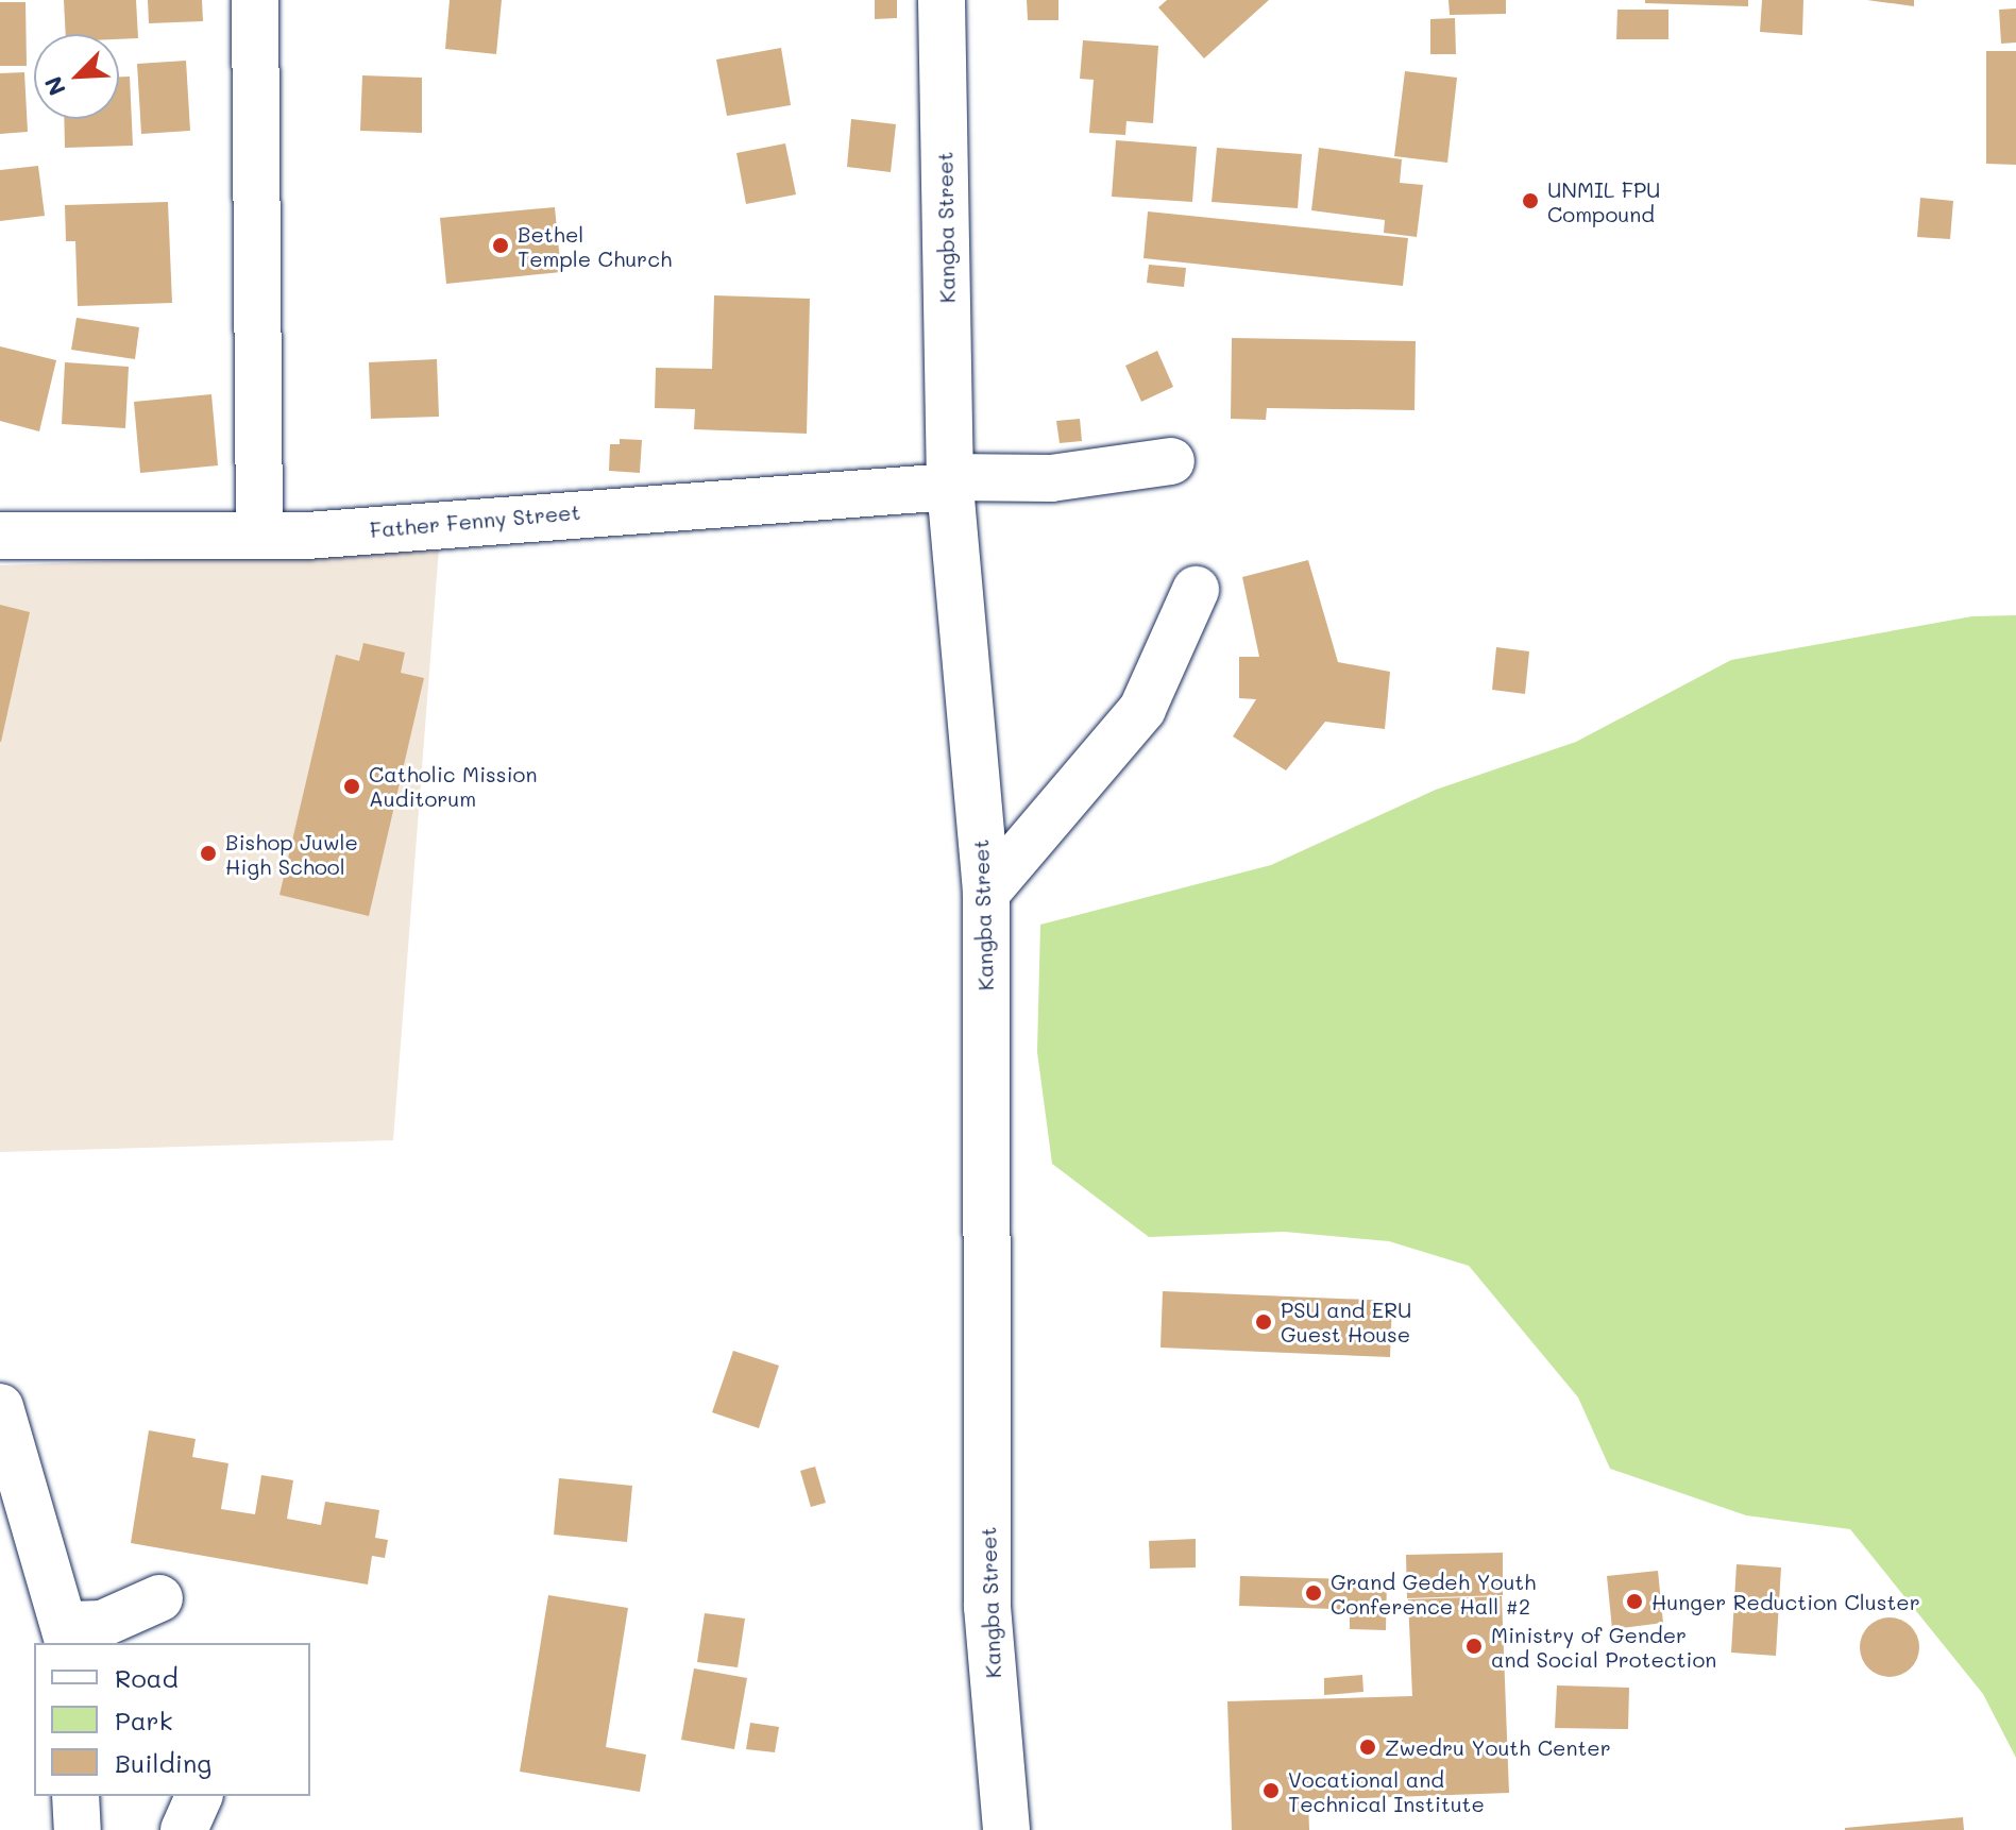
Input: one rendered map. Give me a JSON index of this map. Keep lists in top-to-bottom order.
{
  "streets": {
    "street": ["Kangba Street", "Father Fenny Street"]
  },
  "crossings": [
    ["Kangba Street", "Father Fenny Street"]
  ],
  "places": [
    "UNMIL FPU Compound",
    "Bethel Temple Church",
    "Catholic Mission Auditorum",
    "Bishop Juwle High School",
    "PSU and ERU Guest House",
    "Grand Gedeh Youth Conference Hall #2",
    "Hunger Reduction Cluster",
    "Ministry of Gender and Social Protection",
    "Zwedru Youth Center",
    "Vocational and Technical Institute"
  ],
  "legend": ["Road", "Park", "Building"],
  "north": "bottom left"
}
